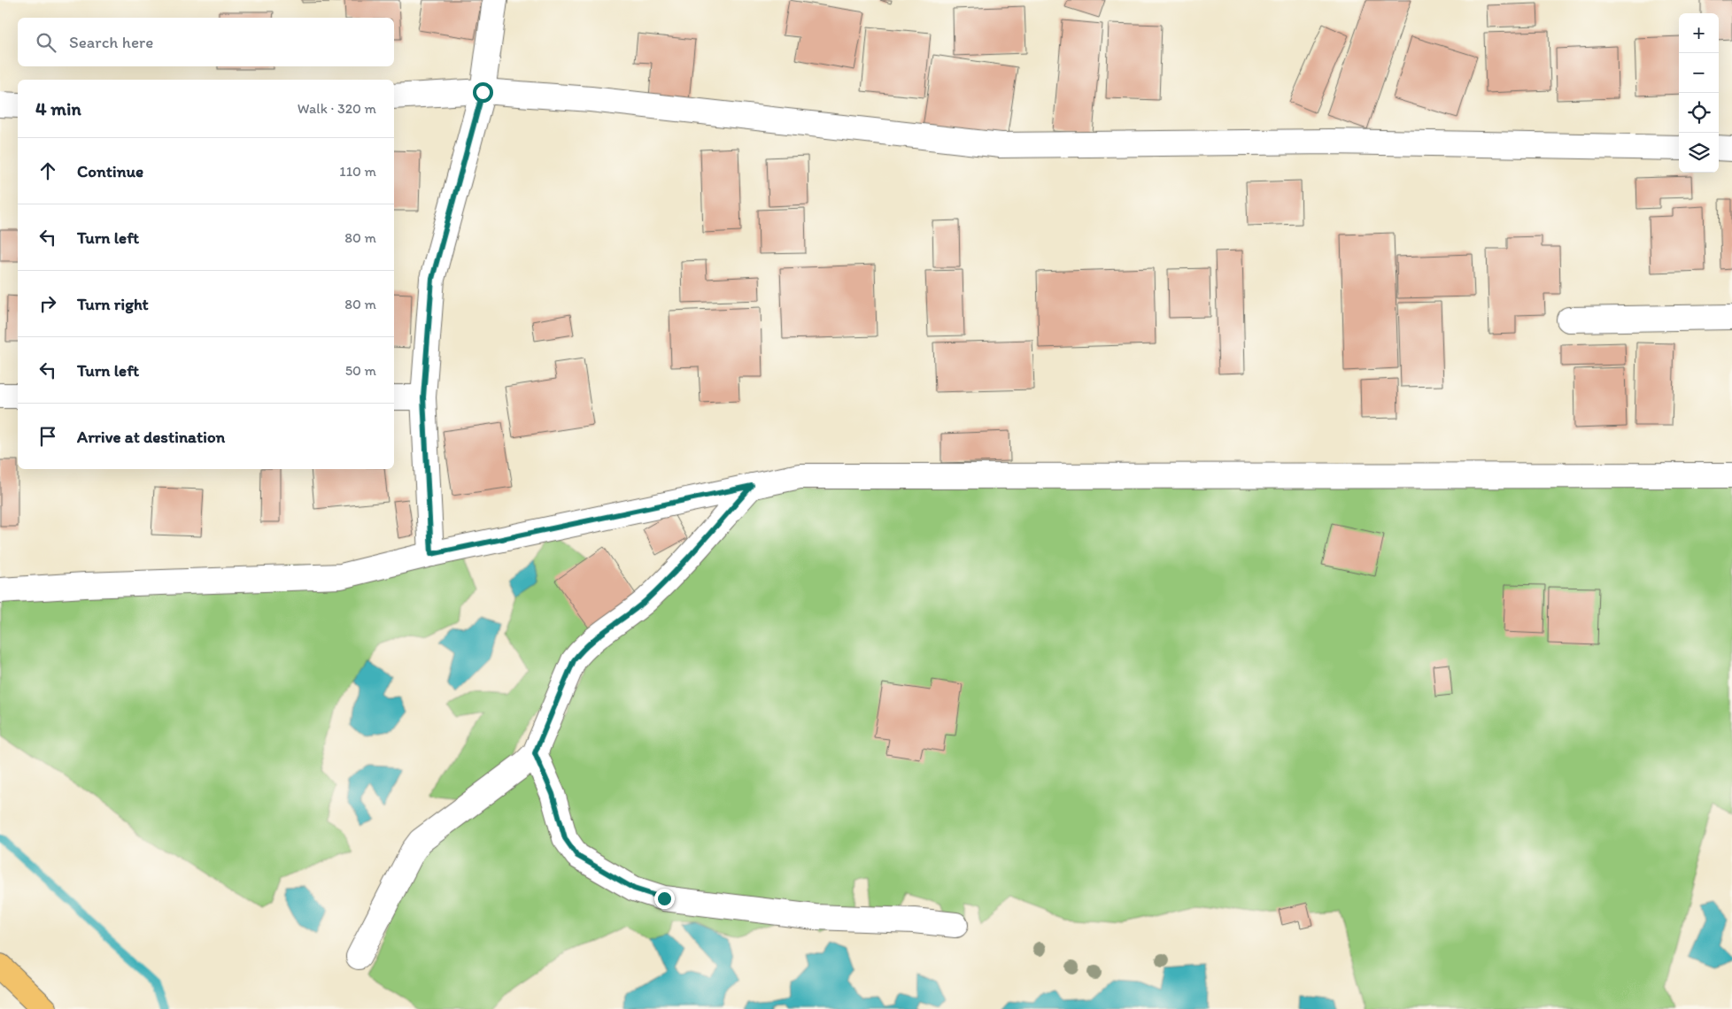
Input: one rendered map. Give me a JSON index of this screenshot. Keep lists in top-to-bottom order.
{
  "page": {
    "map_buttons": ["+", "−"],
    "search": "Search here",
    "heading": ["4 min", "Walk · 320 m"],
    "list": [
      ["Continue", "110 m"],
      ["Turn left", "80 m"],
      ["Turn right", "80 m"],
      ["Turn left", "50 m"],
      "Arrive at destination"
    ]
  }
}
